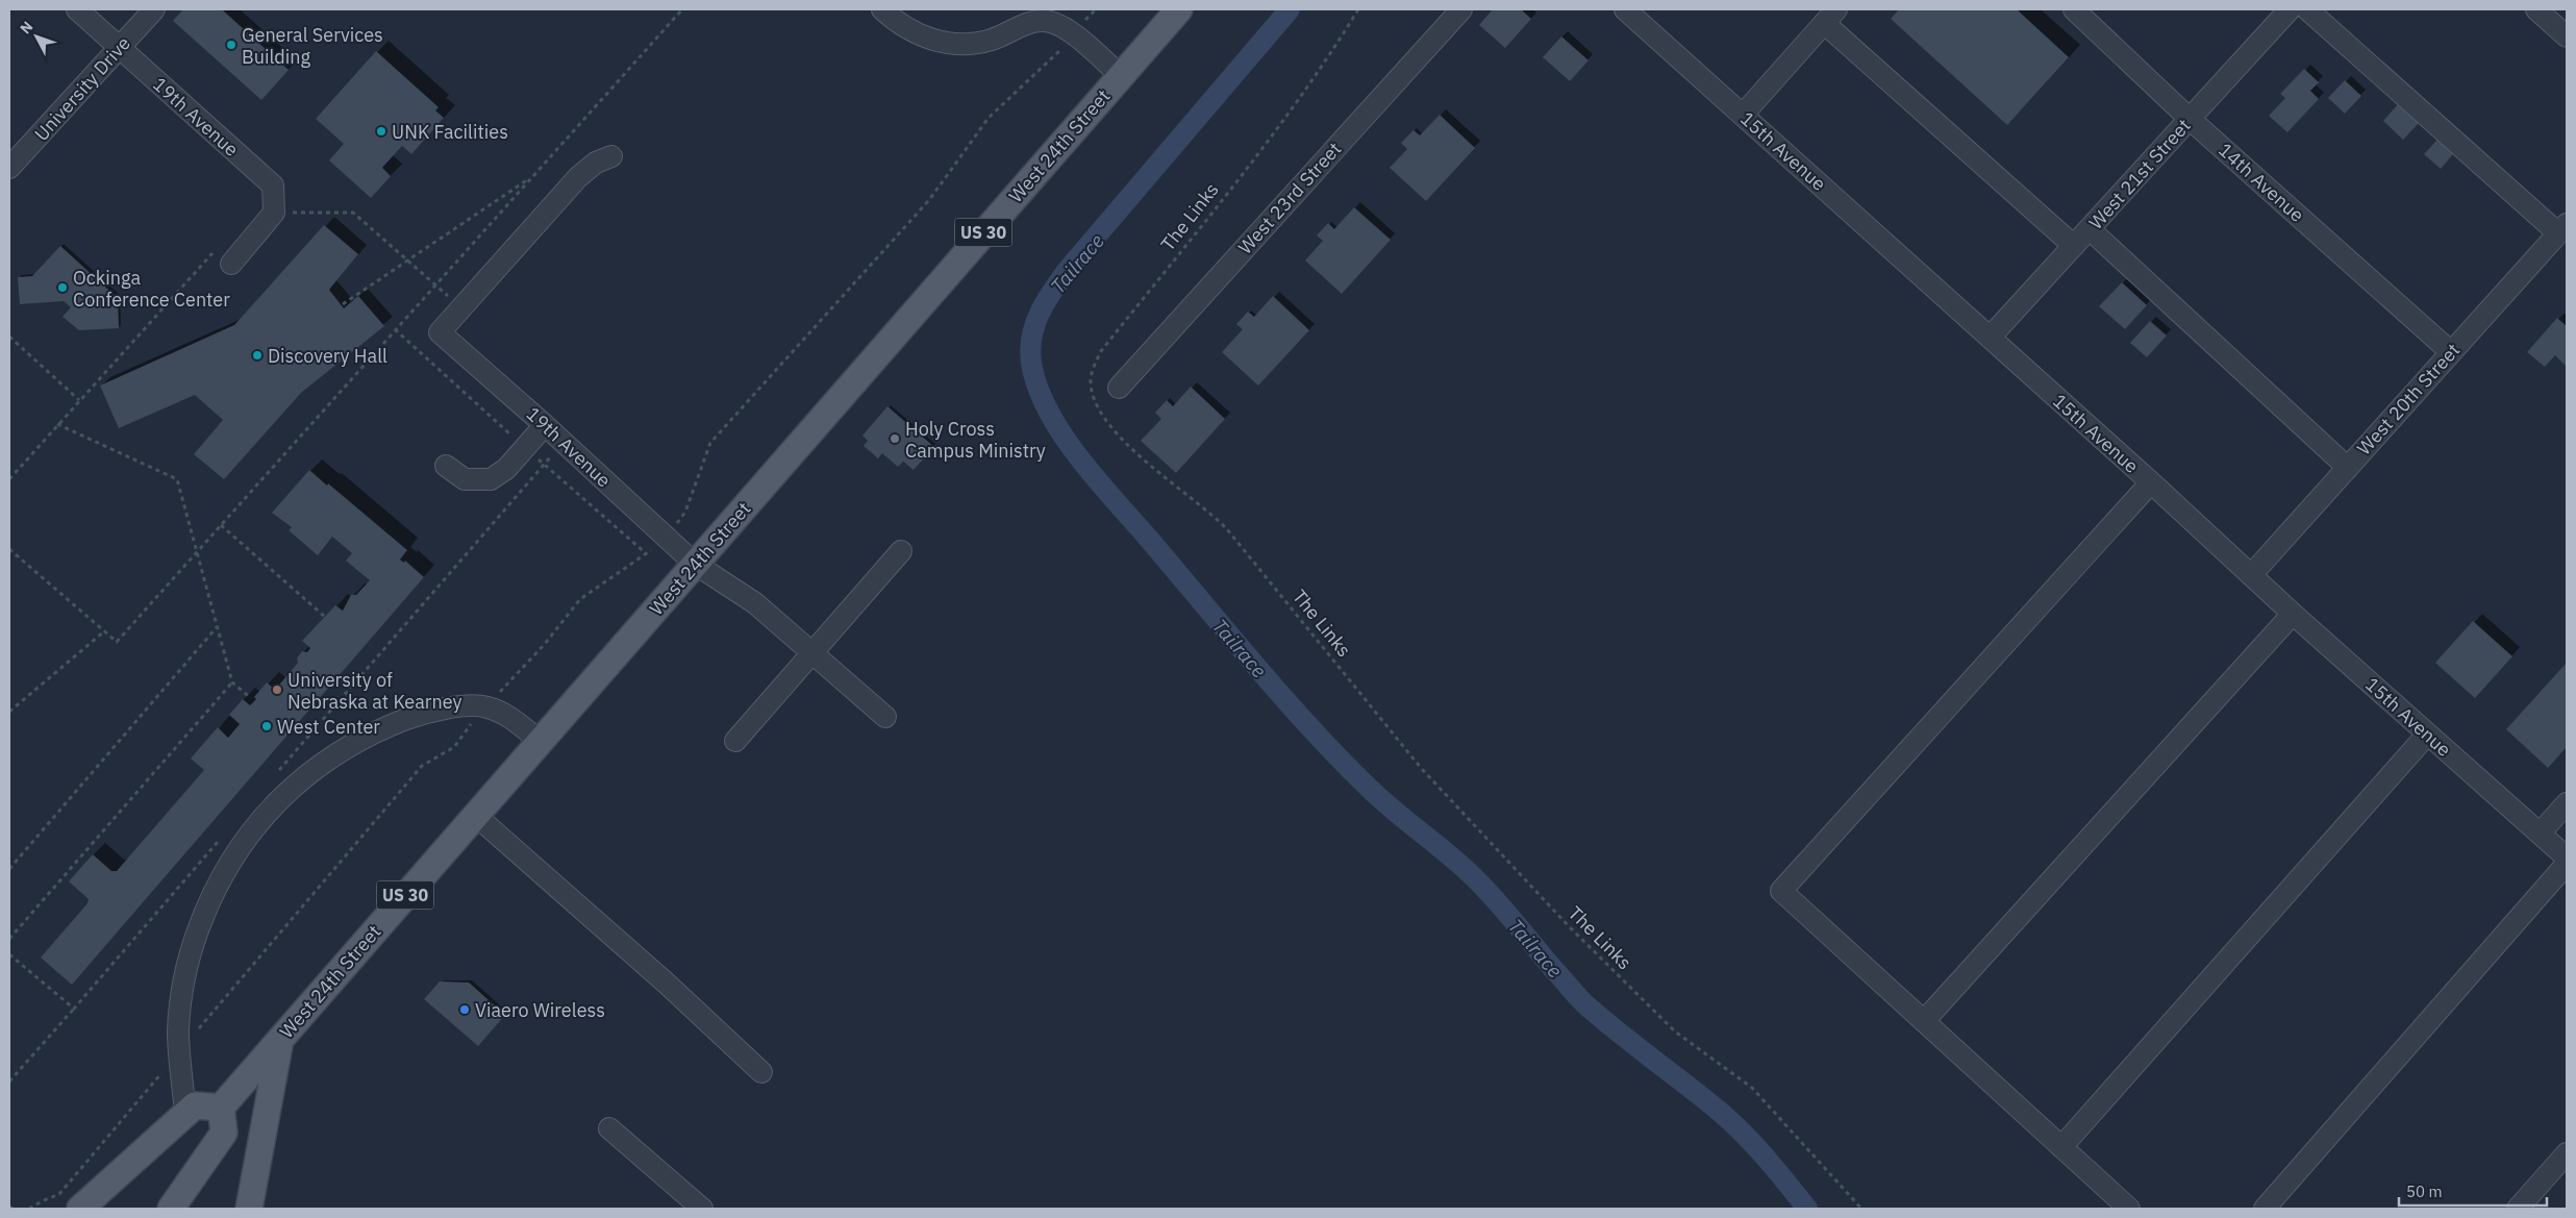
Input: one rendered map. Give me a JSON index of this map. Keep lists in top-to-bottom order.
{
  "streets": {
    "main road": ["West 24th Street", "US 30"],
    "street": [
      "University Drive",
      "19th Avenue",
      "15th Avenue",
      "West 21st Street",
      "14th Avenue",
      "West 23rd Street",
      "West 20th Street"
    ],
    "path": ["The Links"]
  },
  "crossings": [
    ["University Drive", "19th Avenue"],
    ["19th Avenue", "West 24th Street"],
    ["15th Avenue", "West 21st Street"],
    ["15th Avenue", "West 20th Street"],
    ["West 21st Street", "14th Avenue"],
    ["14th Avenue", "West 20th Street"]
  ],
  "water": ["Tailrace"],
  "places": [
    "General Services Building",
    "UNK Facilities",
    "Ockinga Conference Center",
    "Discovery Hall",
    "Holy Cross Campus Ministry",
    "University of Nebraska at Kearney",
    "West Center",
    "Viaero Wireless"
  ],
  "scale_bar": "50 m",
  "north": "top left"
}
